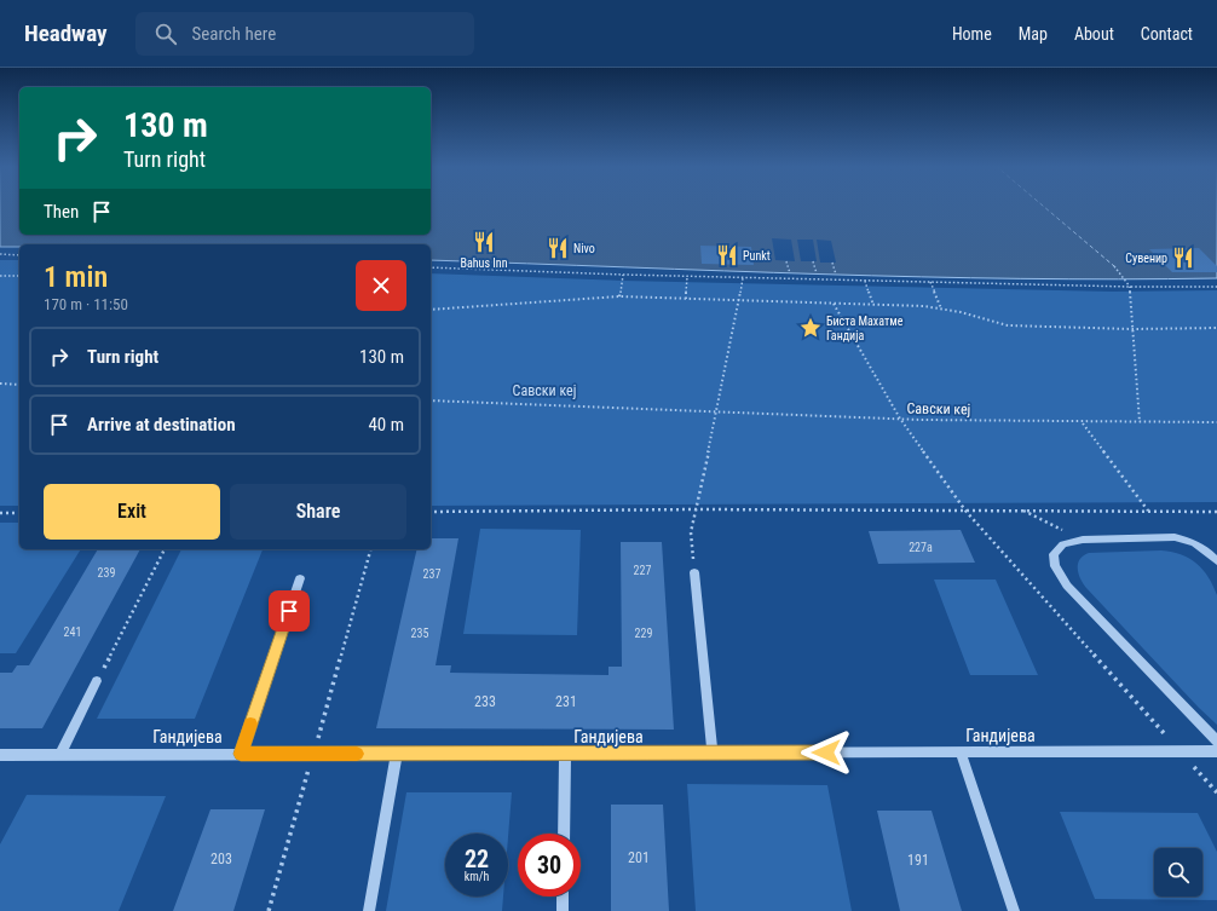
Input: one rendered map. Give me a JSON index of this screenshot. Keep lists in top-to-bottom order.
{
  "streets": {
    "street": ["Гандијева"],
    "path": ["Савски кеј"]
  },
  "parks": ["Савски кеј"],
  "places": {
    "restaurant": [
      "Bahus Inn",
      "Nivo",
      "Punkt",
      "Сувенир"
    ],
    "place": ["Биста Махатме Гандија"]
  },
  "house_numbers": [
    "227a",
    "227",
    "239",
    "237",
    "241",
    "235",
    "229",
    "233",
    "231",
    "201",
    "203",
    "191"
  ],
  "page": {
    "header": "Headway",
    "search": "Search here",
    "nav": [
      "Home",
      "Map",
      "About",
      "Contact"
    ],
    "turn": ["130 m", "Turn right"],
    "then": "Then",
    "heading": ["1 min", "170 m · 11:50"],
    "list": [
      {
        "name": "Turn right",
        "value": "130 m"
      },
      {
        "name": "Arrive at destination",
        "value": "40 m"
      }
    ],
    "buttons": ["Exit", "Share"],
    "speed": "22 km/h",
    "limit": "30"
  }
}
